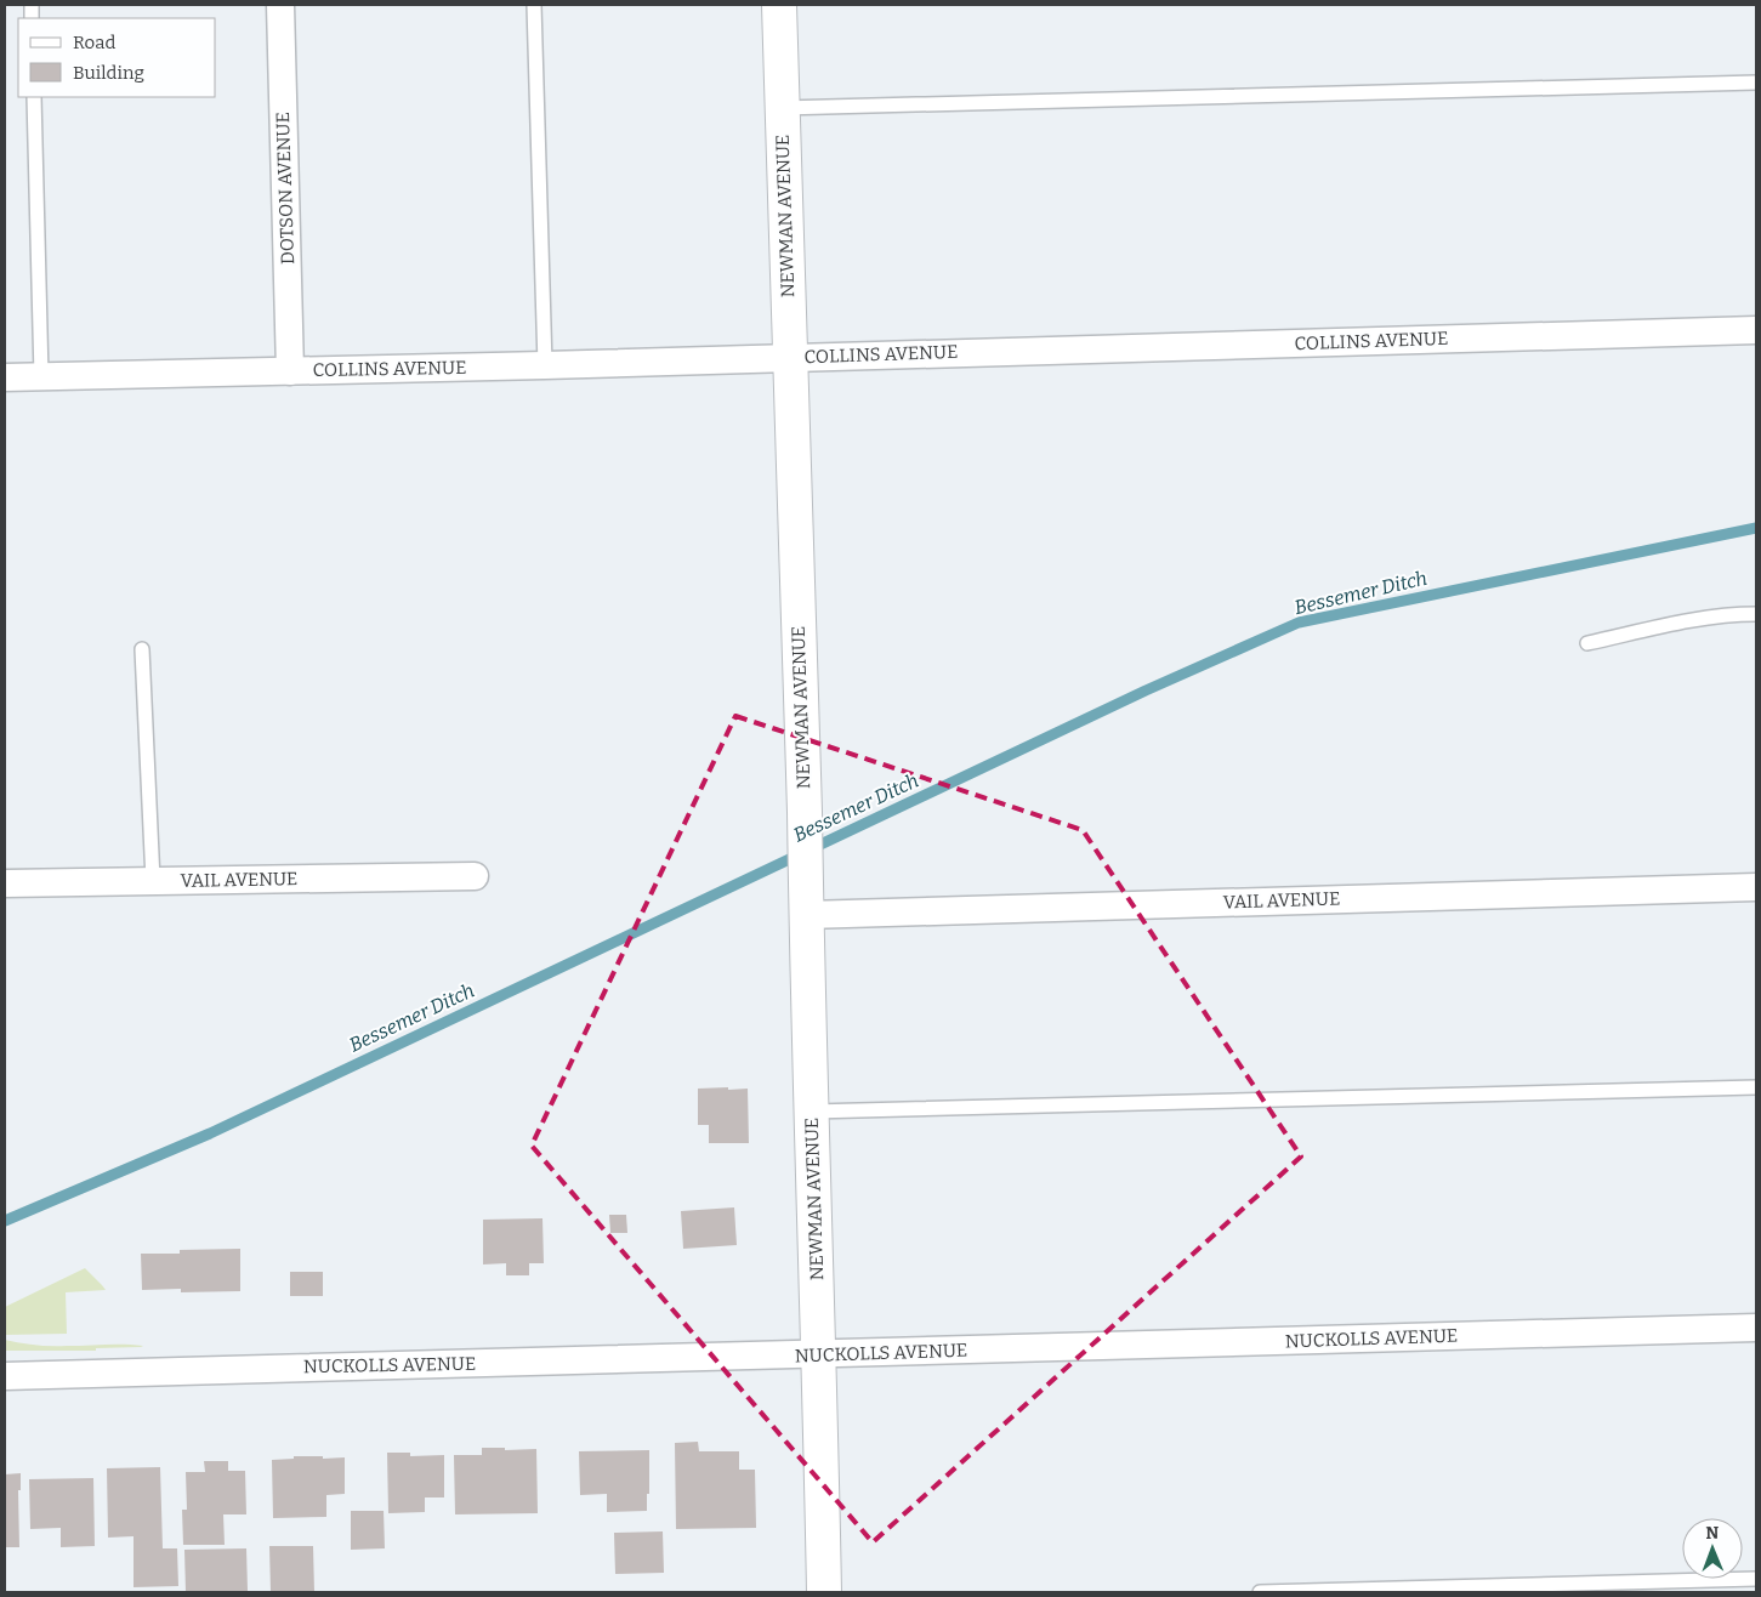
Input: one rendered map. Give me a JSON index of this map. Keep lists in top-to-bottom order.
{
  "streets": {
    "street": [
      "DOTSON AVENUE",
      "NEWMAN AVENUE",
      "COLLINS AVENUE",
      "VAIL AVENUE",
      "NUCKOLLS AVENUE"
    ]
  },
  "crossings": [
    ["DOTSON AVENUE", "COLLINS AVENUE"],
    ["NEWMAN AVENUE", "COLLINS AVENUE"],
    ["NEWMAN AVENUE", "VAIL AVENUE"],
    ["NEWMAN AVENUE", "NUCKOLLS AVENUE"]
  ],
  "water": ["Bessemer Ditch"],
  "legend": ["Road", "Building"],
  "north": "top"
}
